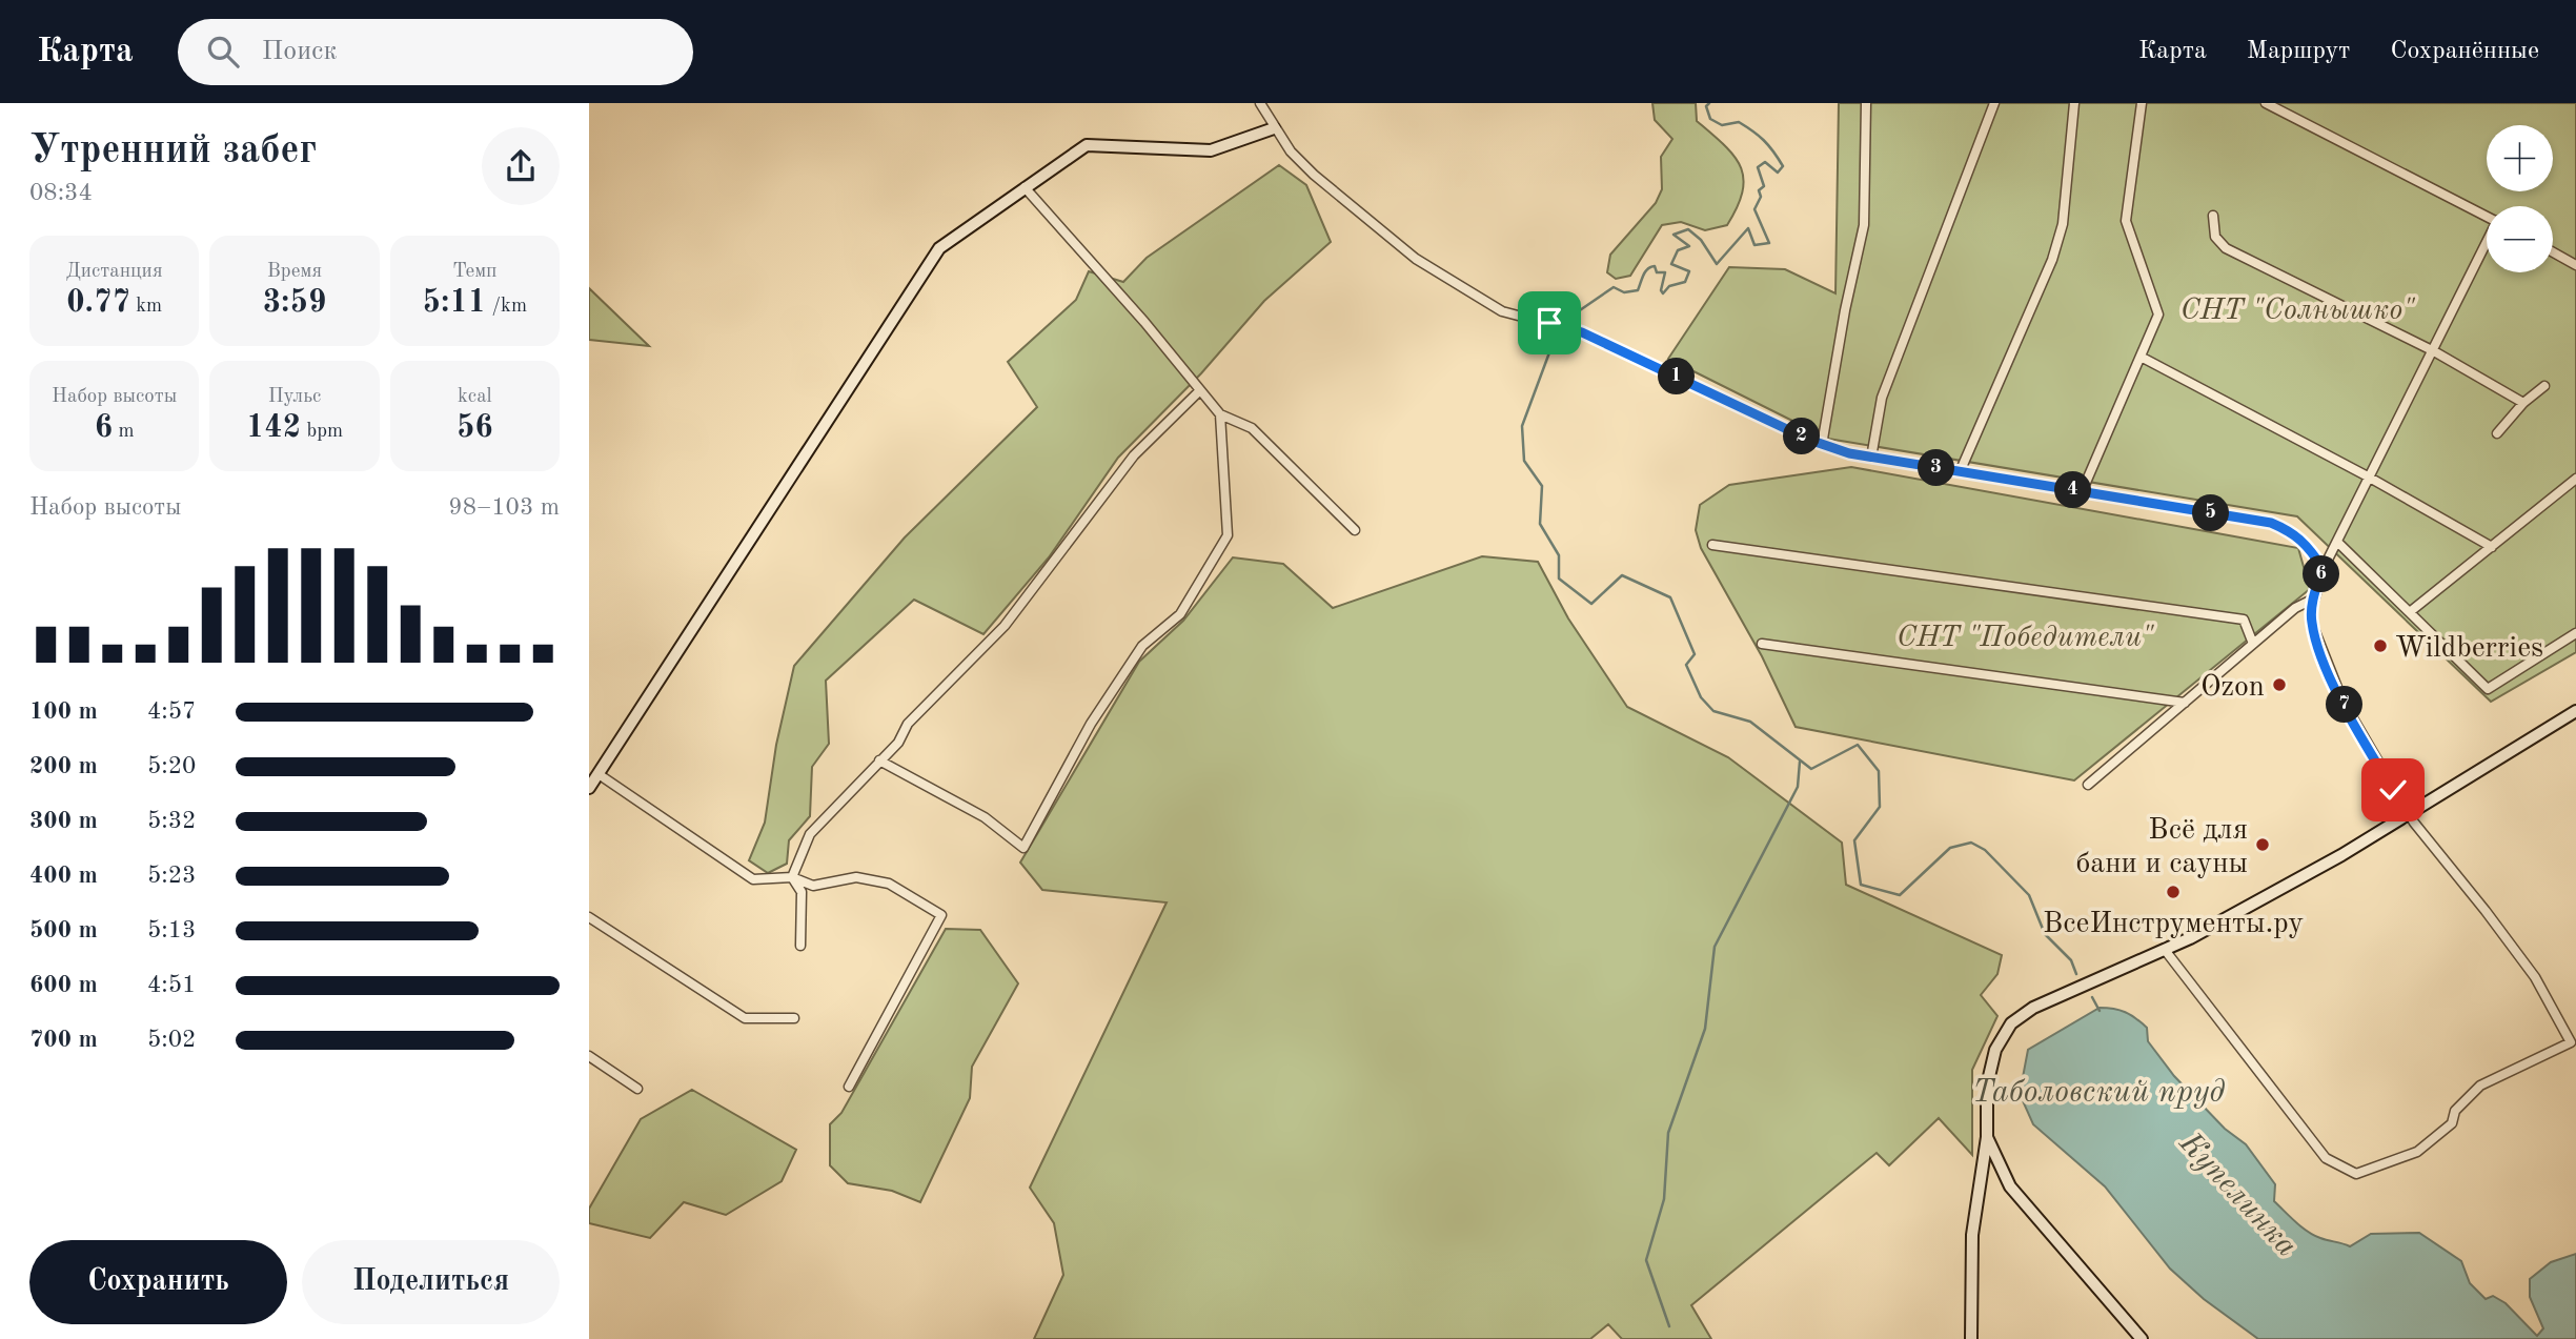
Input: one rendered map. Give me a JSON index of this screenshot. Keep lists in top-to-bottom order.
{
  "water": ["Таболовский пруд", "Купелинка"],
  "parks": ["СНТ \"Солнышко\"", "СНТ \"Победители\""],
  "places": [
    "Wildberries",
    "Ozon",
    "Всё для бани и сауны",
    "ВсеИнструменты.ру"
  ],
  "page": {
    "header": "Карта",
    "search": "Поиск",
    "nav": ["Карта", "Маршрут", "Сохранённые"],
    "heading": ["Утренний забег", "08:34"],
    "map_buttons": ["+", "−"],
    "stats": [
      ["Дистанция", "0.77 km"],
      ["Время", "3:59"],
      ["Темп", "5:11 /km"],
      ["Набор высоты", "6 m"],
      ["Пульс", "142 bpm"],
      ["kcal", "56"]
    ],
    "pins": [
      "1",
      "2",
      "3",
      "4",
      "5",
      "6",
      "7"
    ],
    "chart": ["Набор высоты", "98–103 m"],
    "list": [
      {
        "name": "100 m",
        "note": "4:57"
      },
      {
        "name": "200 m",
        "note": "5:20"
      },
      {
        "name": "300 m",
        "note": "5:32"
      },
      {
        "name": "400 m",
        "note": "5:23"
      },
      {
        "name": "500 m",
        "note": "5:13"
      },
      {
        "name": "600 m",
        "note": "4:51"
      },
      {
        "name": "700 m",
        "note": "5:02"
      }
    ],
    "buttons": ["Сохранить", "Поделиться"]
  }
}
